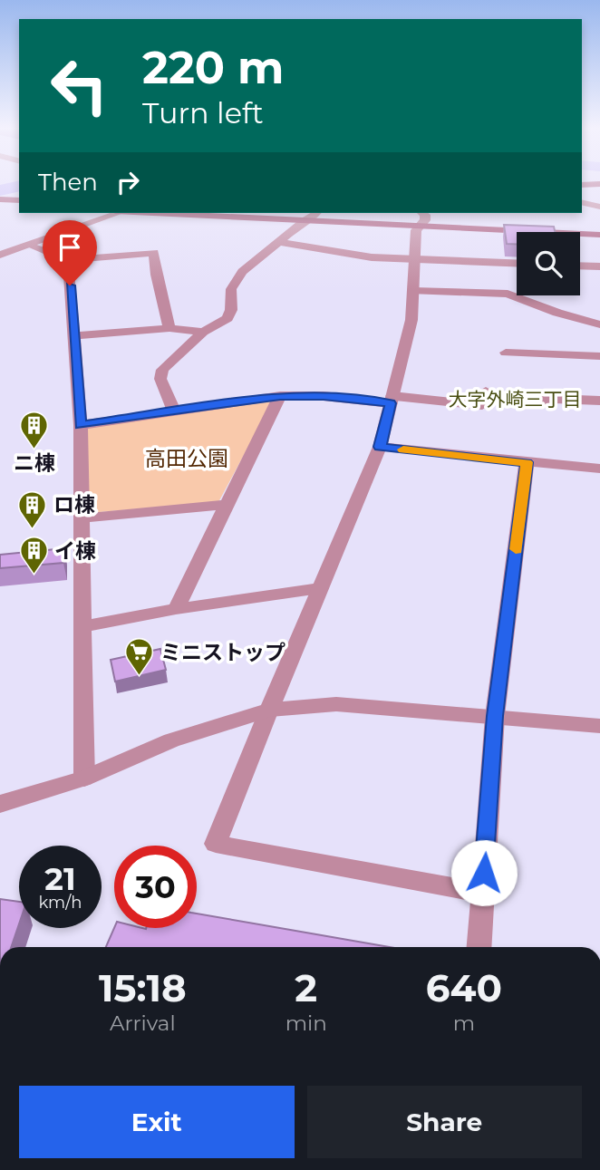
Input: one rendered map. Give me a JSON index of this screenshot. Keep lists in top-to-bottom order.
{
  "districts": ["大字外崎三丁目"],
  "parks": ["高田公園"],
  "places": {
    "building": ["ニ棟", "ロ棟", "イ棟"],
    "supermarket": ["ミニストップ"]
  },
  "page": {
    "turn": ["220 m", "Turn left"],
    "then": "Then",
    "speed": "21 km/h",
    "limit": "30",
    "eta": [
      "15:18",
      "Arrival",
      "2",
      "min",
      "640",
      "m"
    ],
    "buttons": ["Exit", "Share"]
  }
}
